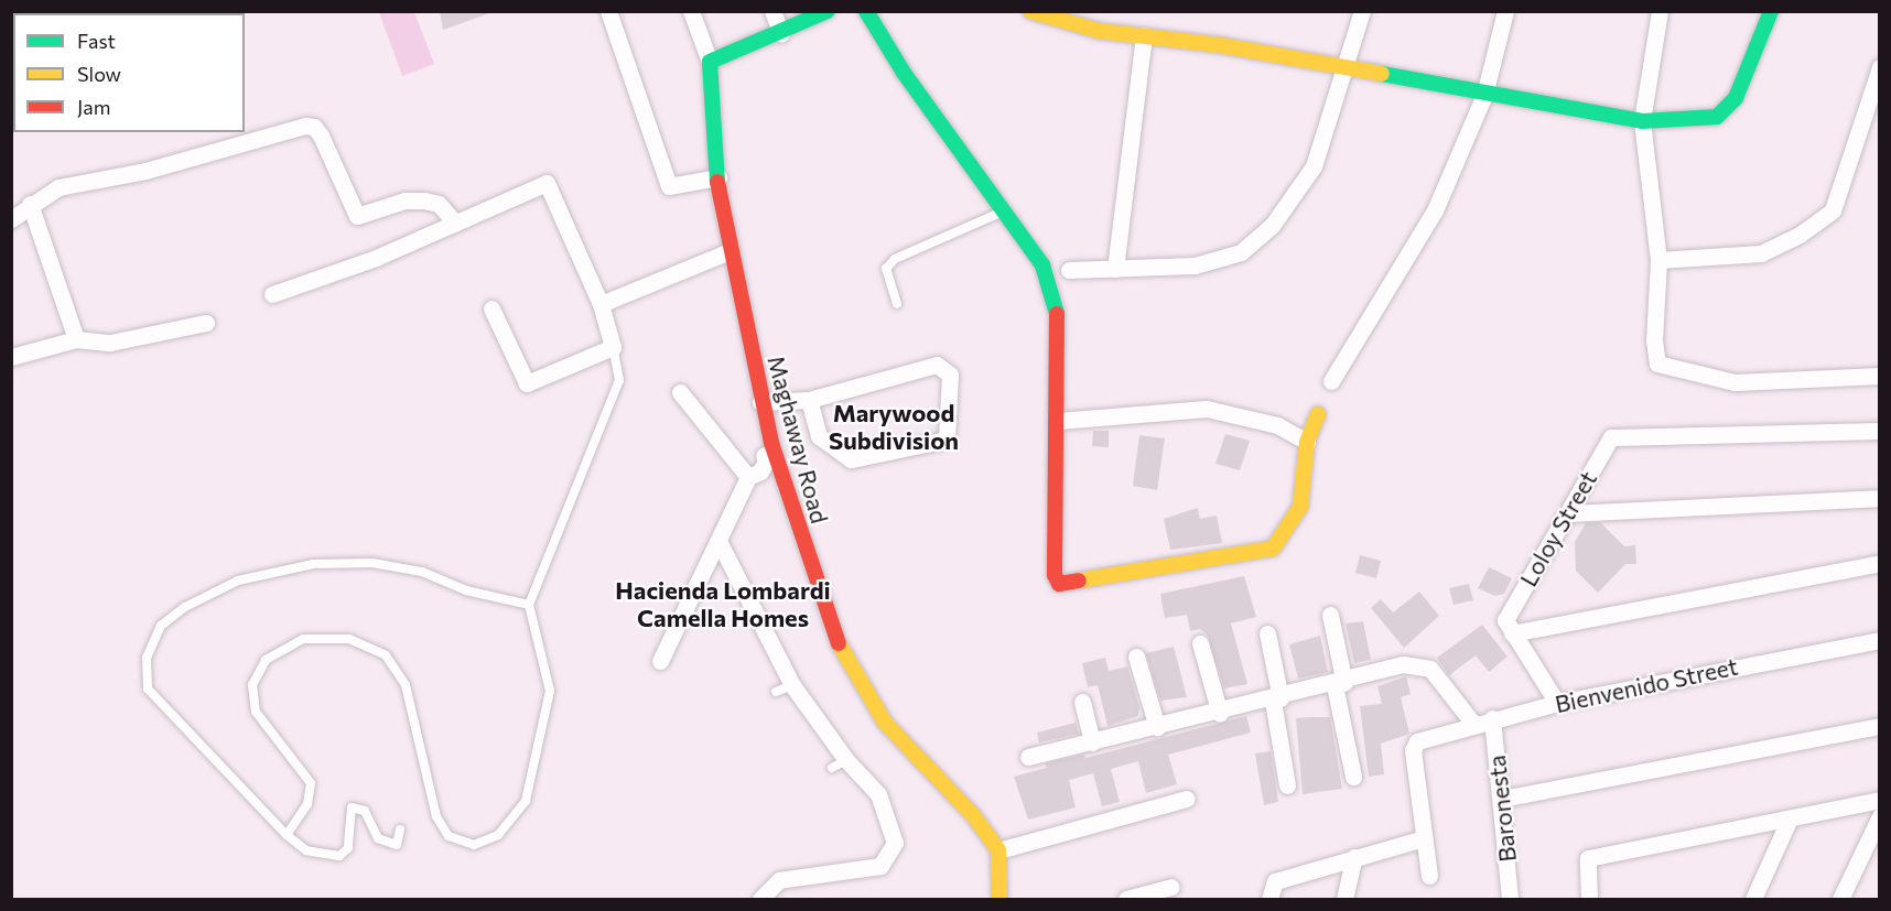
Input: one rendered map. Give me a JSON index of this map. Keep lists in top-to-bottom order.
{
  "streets": {
    "street": [
      "Maghaway Road",
      "Loloy Street",
      "Bienvenido Street",
      "Baronesta"
    ]
  },
  "crossings": [
    ["Bienvenido Street", "Baronesta"]
  ],
  "districts": ["Marywood Subdivision", "Hacienda Lombardi Camella Homes"],
  "legend": ["Fast", "Slow", "Jam"]
}
